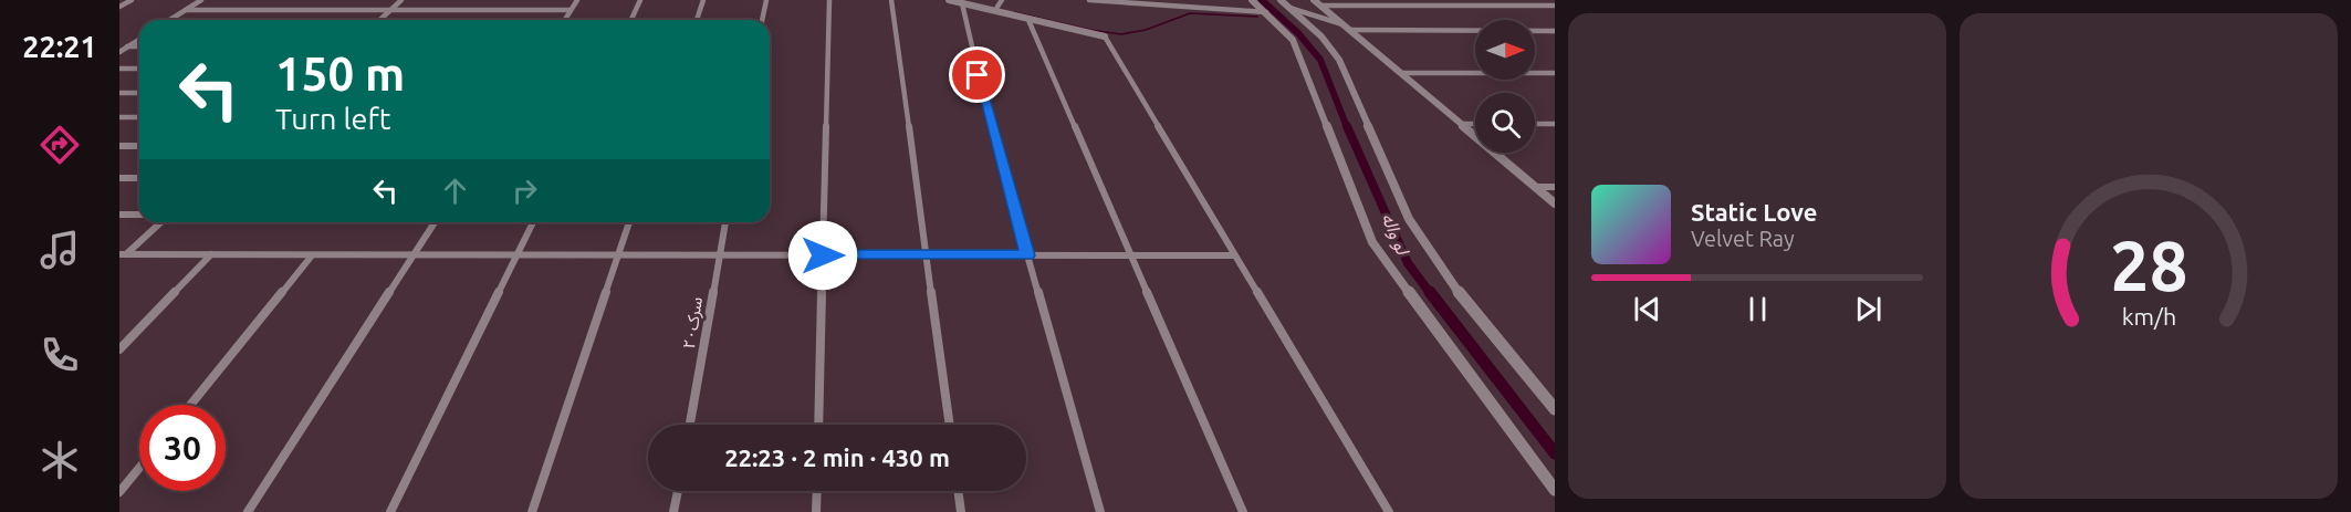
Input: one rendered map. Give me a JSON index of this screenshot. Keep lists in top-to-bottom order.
{
  "streets": {
    "street": ["سرک۲۰"]
  },
  "water": ["لو واله"],
  "north": "right",
  "page": {
    "tabs": "22:21",
    "turn": ["150 m", "Turn left"],
    "song": ["Static Love", "Velvet Ray"],
    "limit": "30",
    "trip": "22:23 · 2 min · 430 m",
    "gauge": ["28", "km/h"]
  }
}
